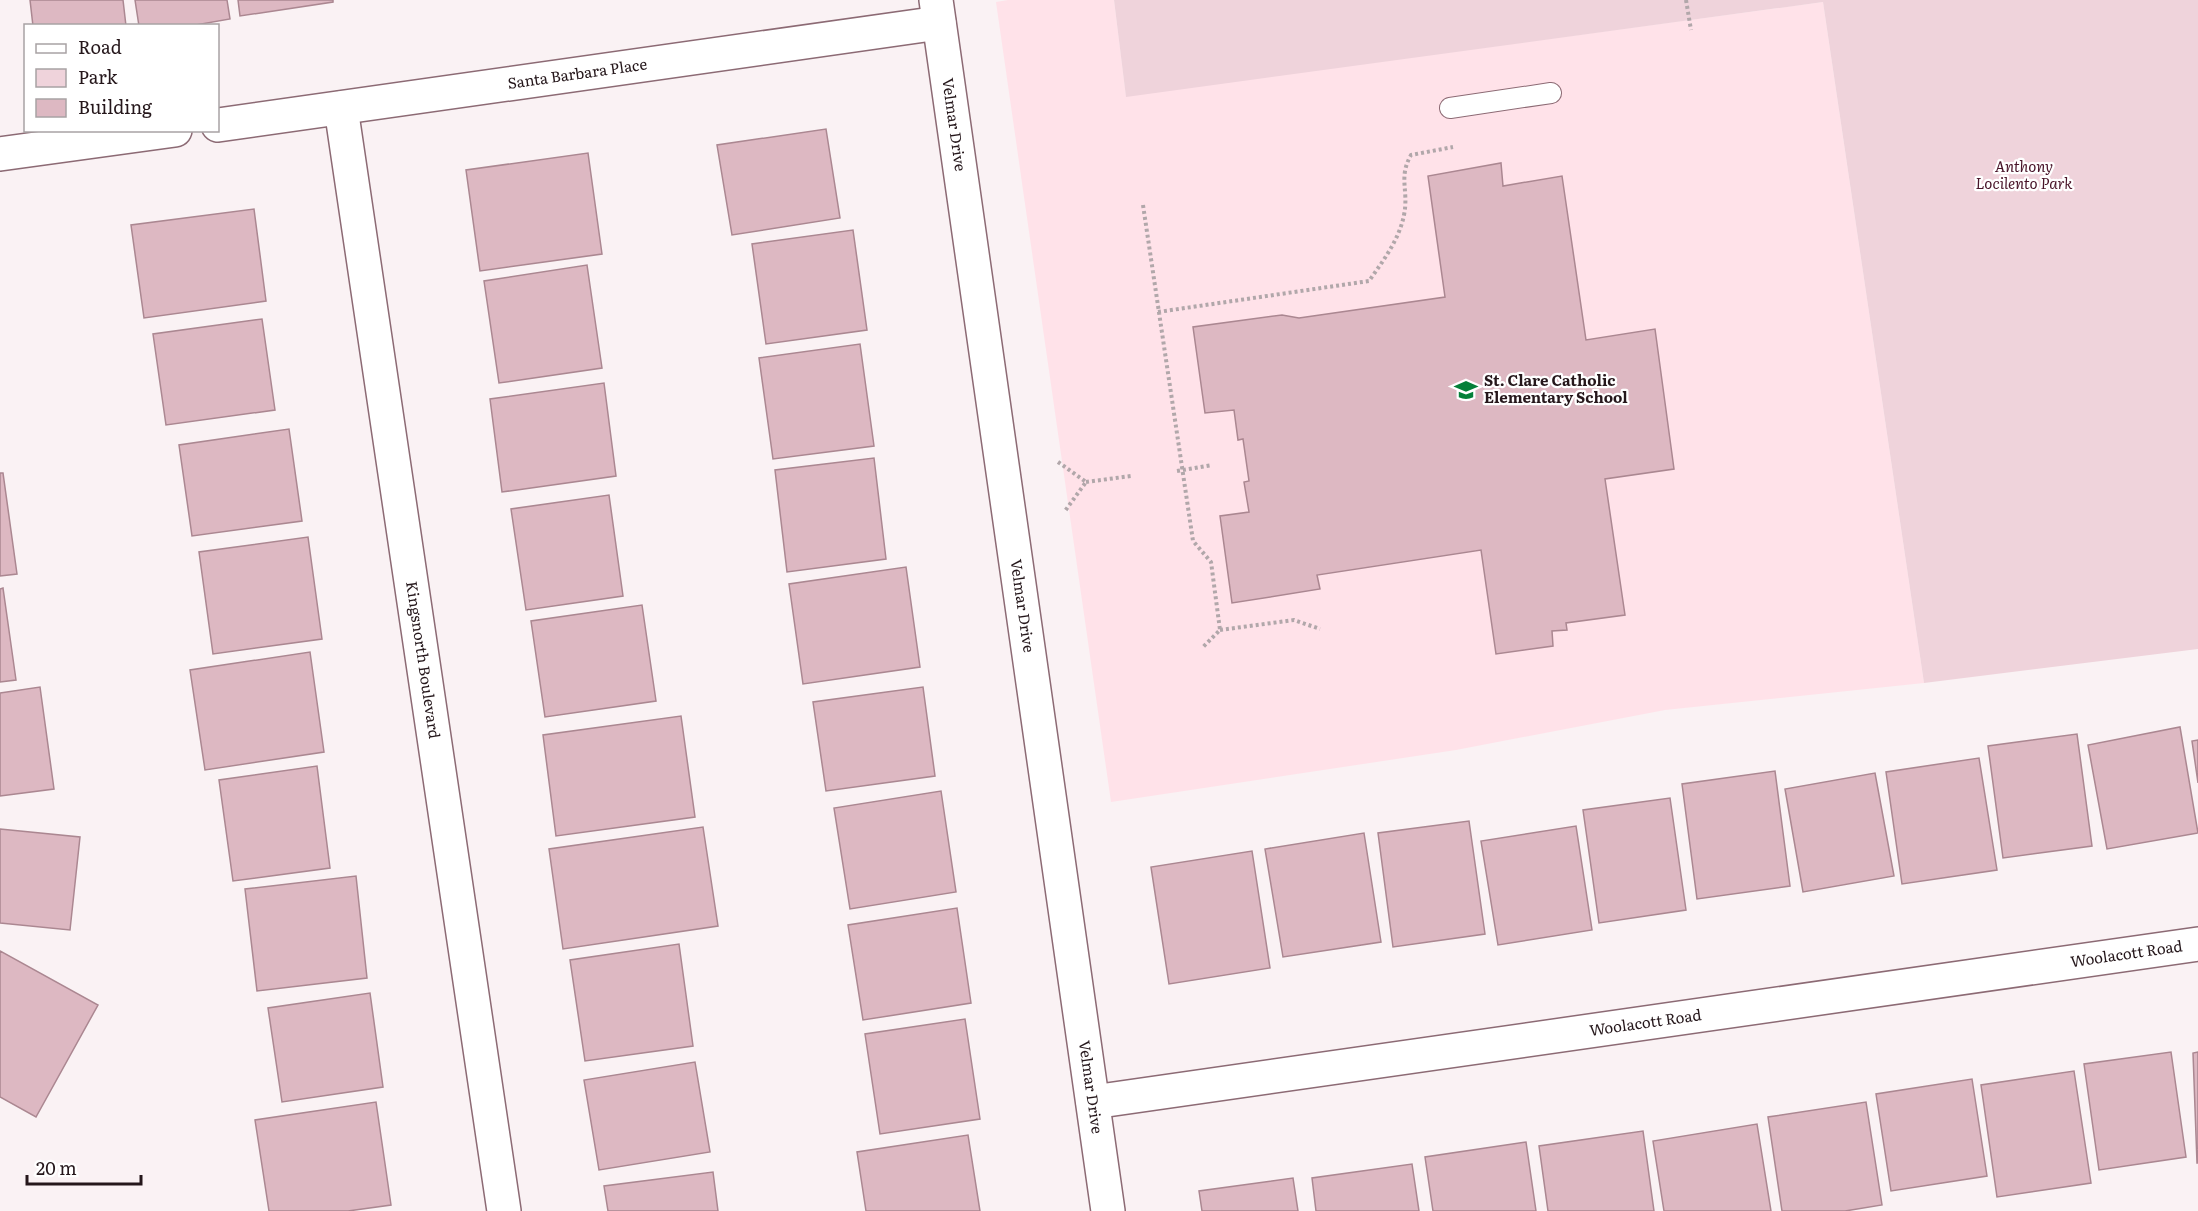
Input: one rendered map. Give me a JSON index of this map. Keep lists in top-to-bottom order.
{
  "streets": {
    "street": [
      "Santa Barbara Place",
      "Velmar Drive",
      "Kingsnorth Boulevard",
      "Woolacott Road"
    ]
  },
  "crossings": [
    ["Santa Barbara Place", "Velmar Drive"],
    ["Santa Barbara Place", "Kingsnorth Boulevard"],
    ["Velmar Drive", "Woolacott Road"]
  ],
  "parks": ["Anthony Locilento Park"],
  "places": {
    "school or university": ["St. Clare Catholic Elementary School"]
  },
  "legend": ["Road", "Park", "Building"],
  "scale_bar": "20 m"
}
